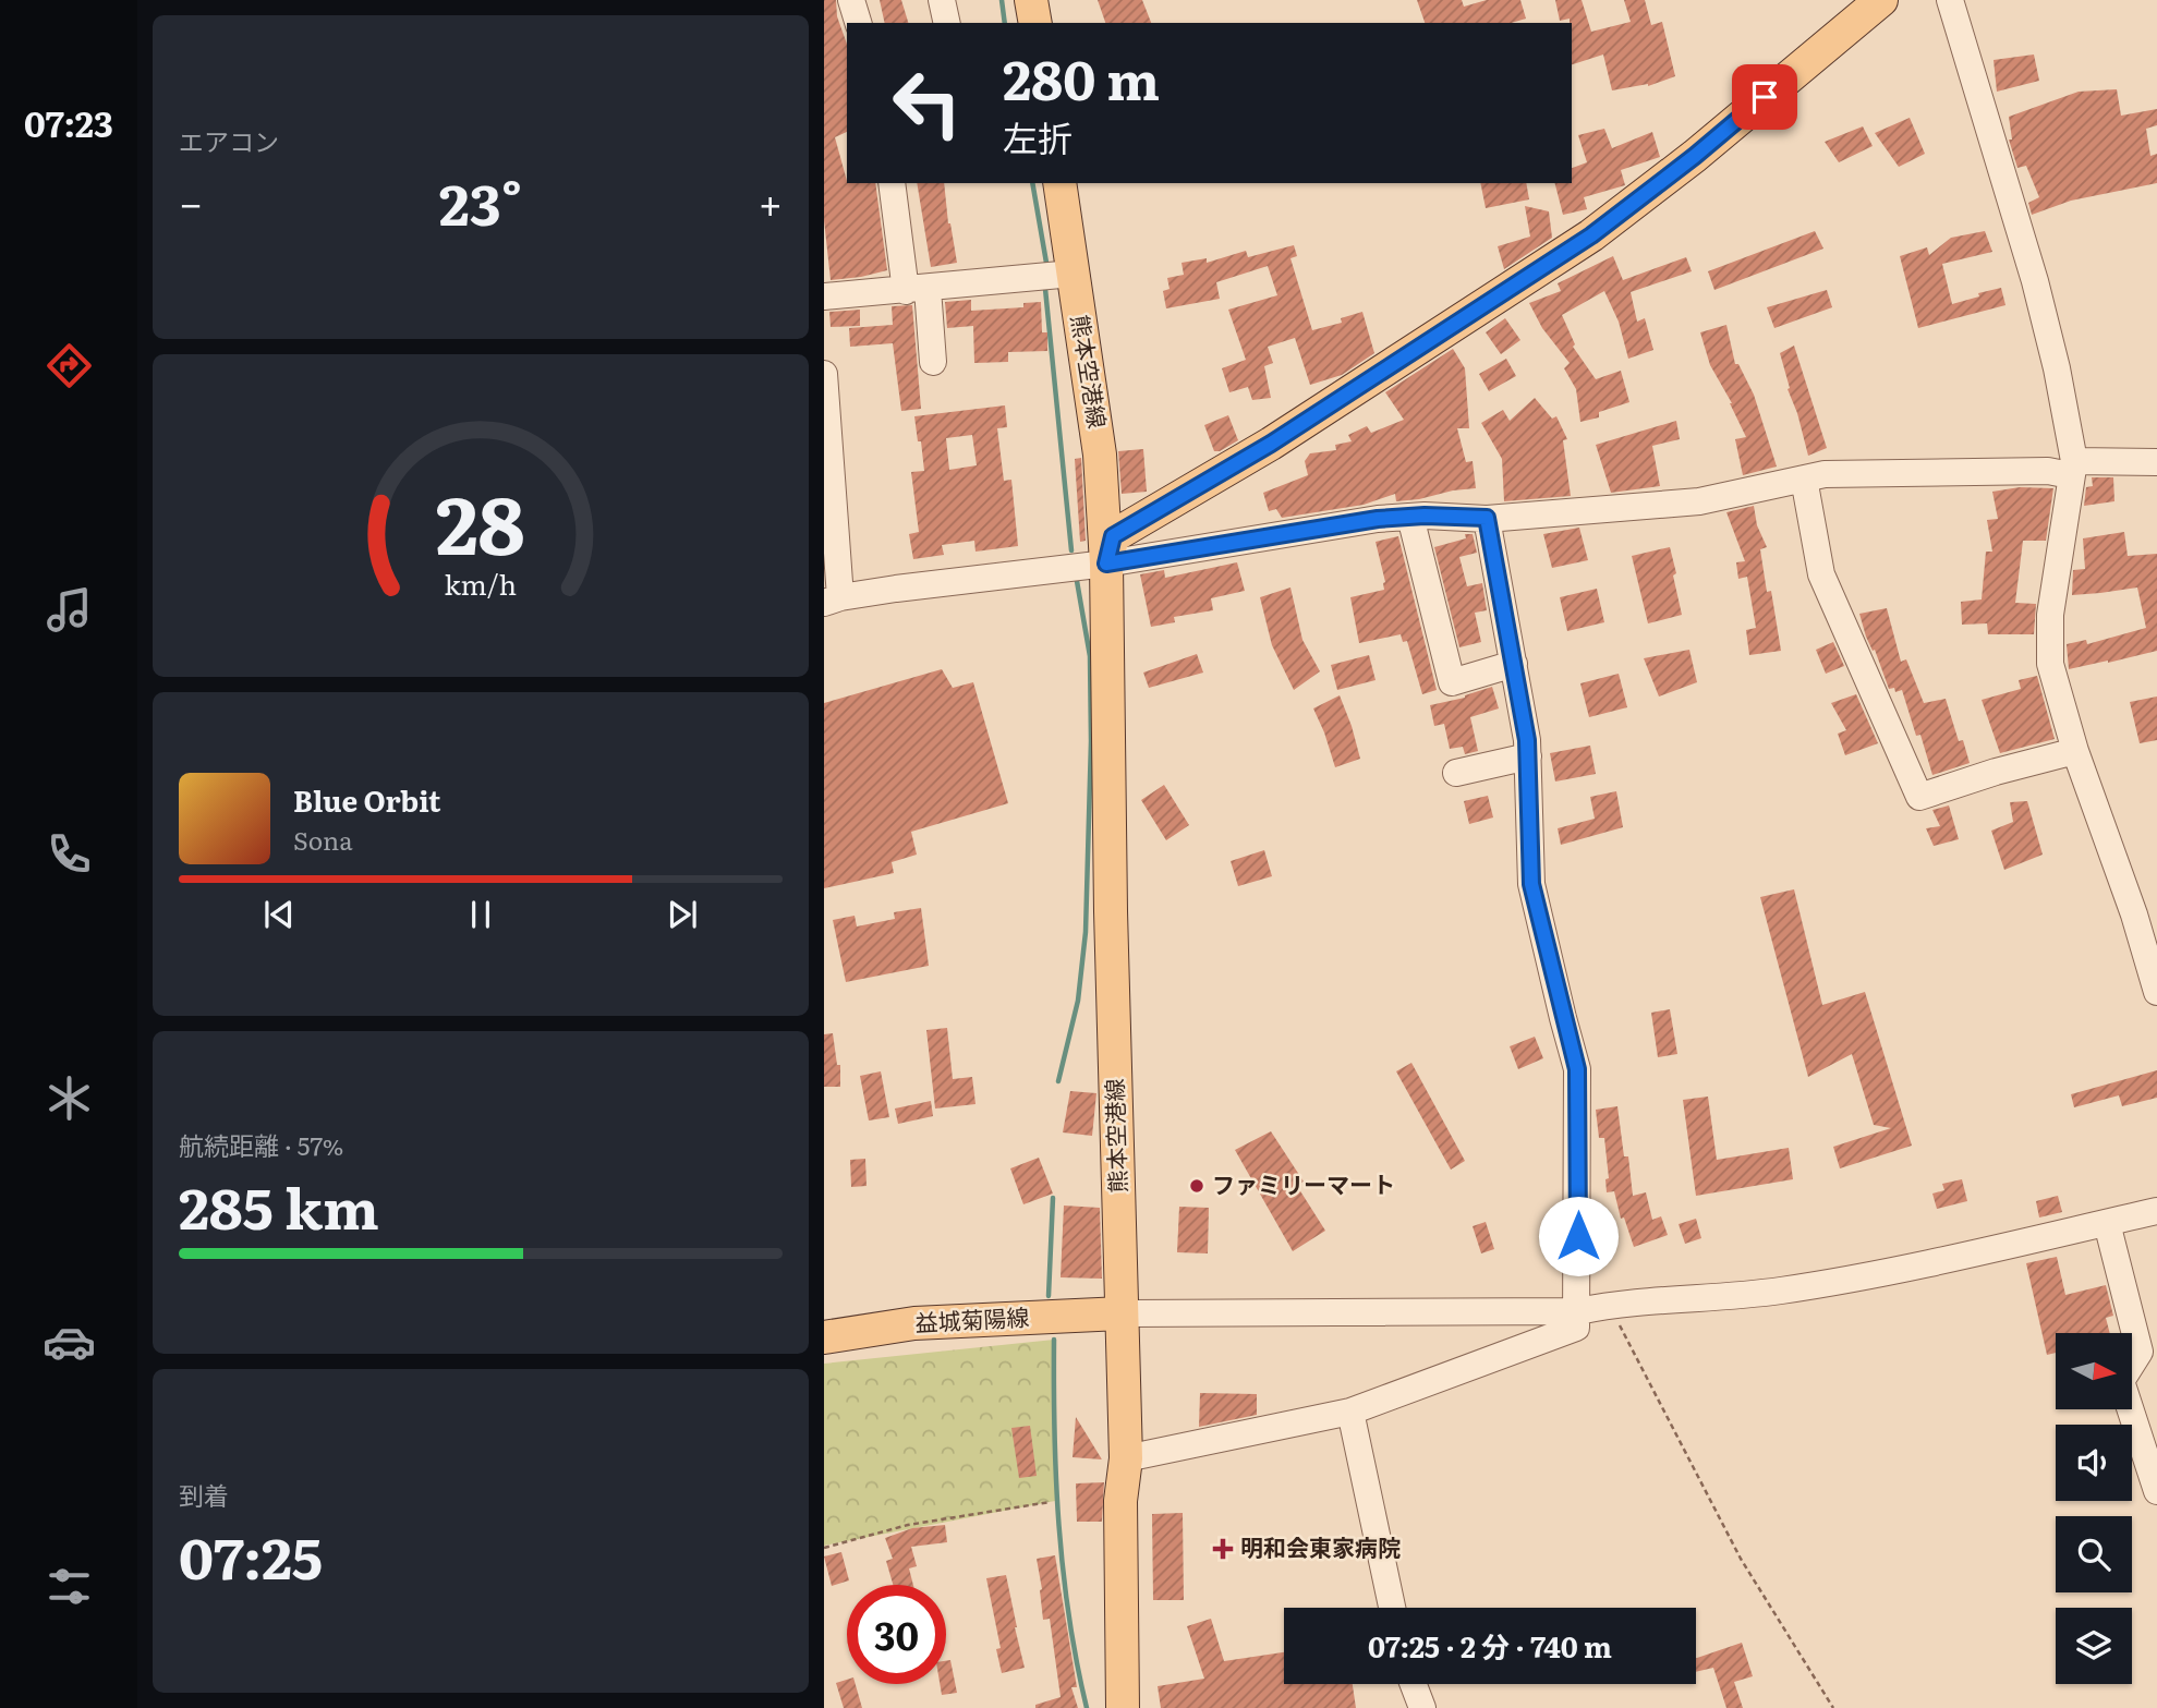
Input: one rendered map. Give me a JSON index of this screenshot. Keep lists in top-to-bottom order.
{
  "streets": {
    "main road": ["熊本空港線", "益城菊陽線"]
  },
  "crossings": [
    ["熊本空港線", "益城菊陽線"]
  ],
  "places": {
    "other": ["ファミリーマート"],
    "health": ["明和会東家病院"]
  },
  "north": "right",
  "page": {
    "tabs": "07:23",
    "tile": [
      "エアコン",
      ["航続距離 · 57%", "285 km"],
      ["到着", "07:25"]
    ],
    "turn": ["280 m", "左折"],
    "heat": ["−", "23°", "+"],
    "song": ["Blue Orbit", "Sona"],
    "limit": "30",
    "trip": "07:25 · 2 分 · 740 m",
    "gauge": ["28", "km/h"]
  }
}
